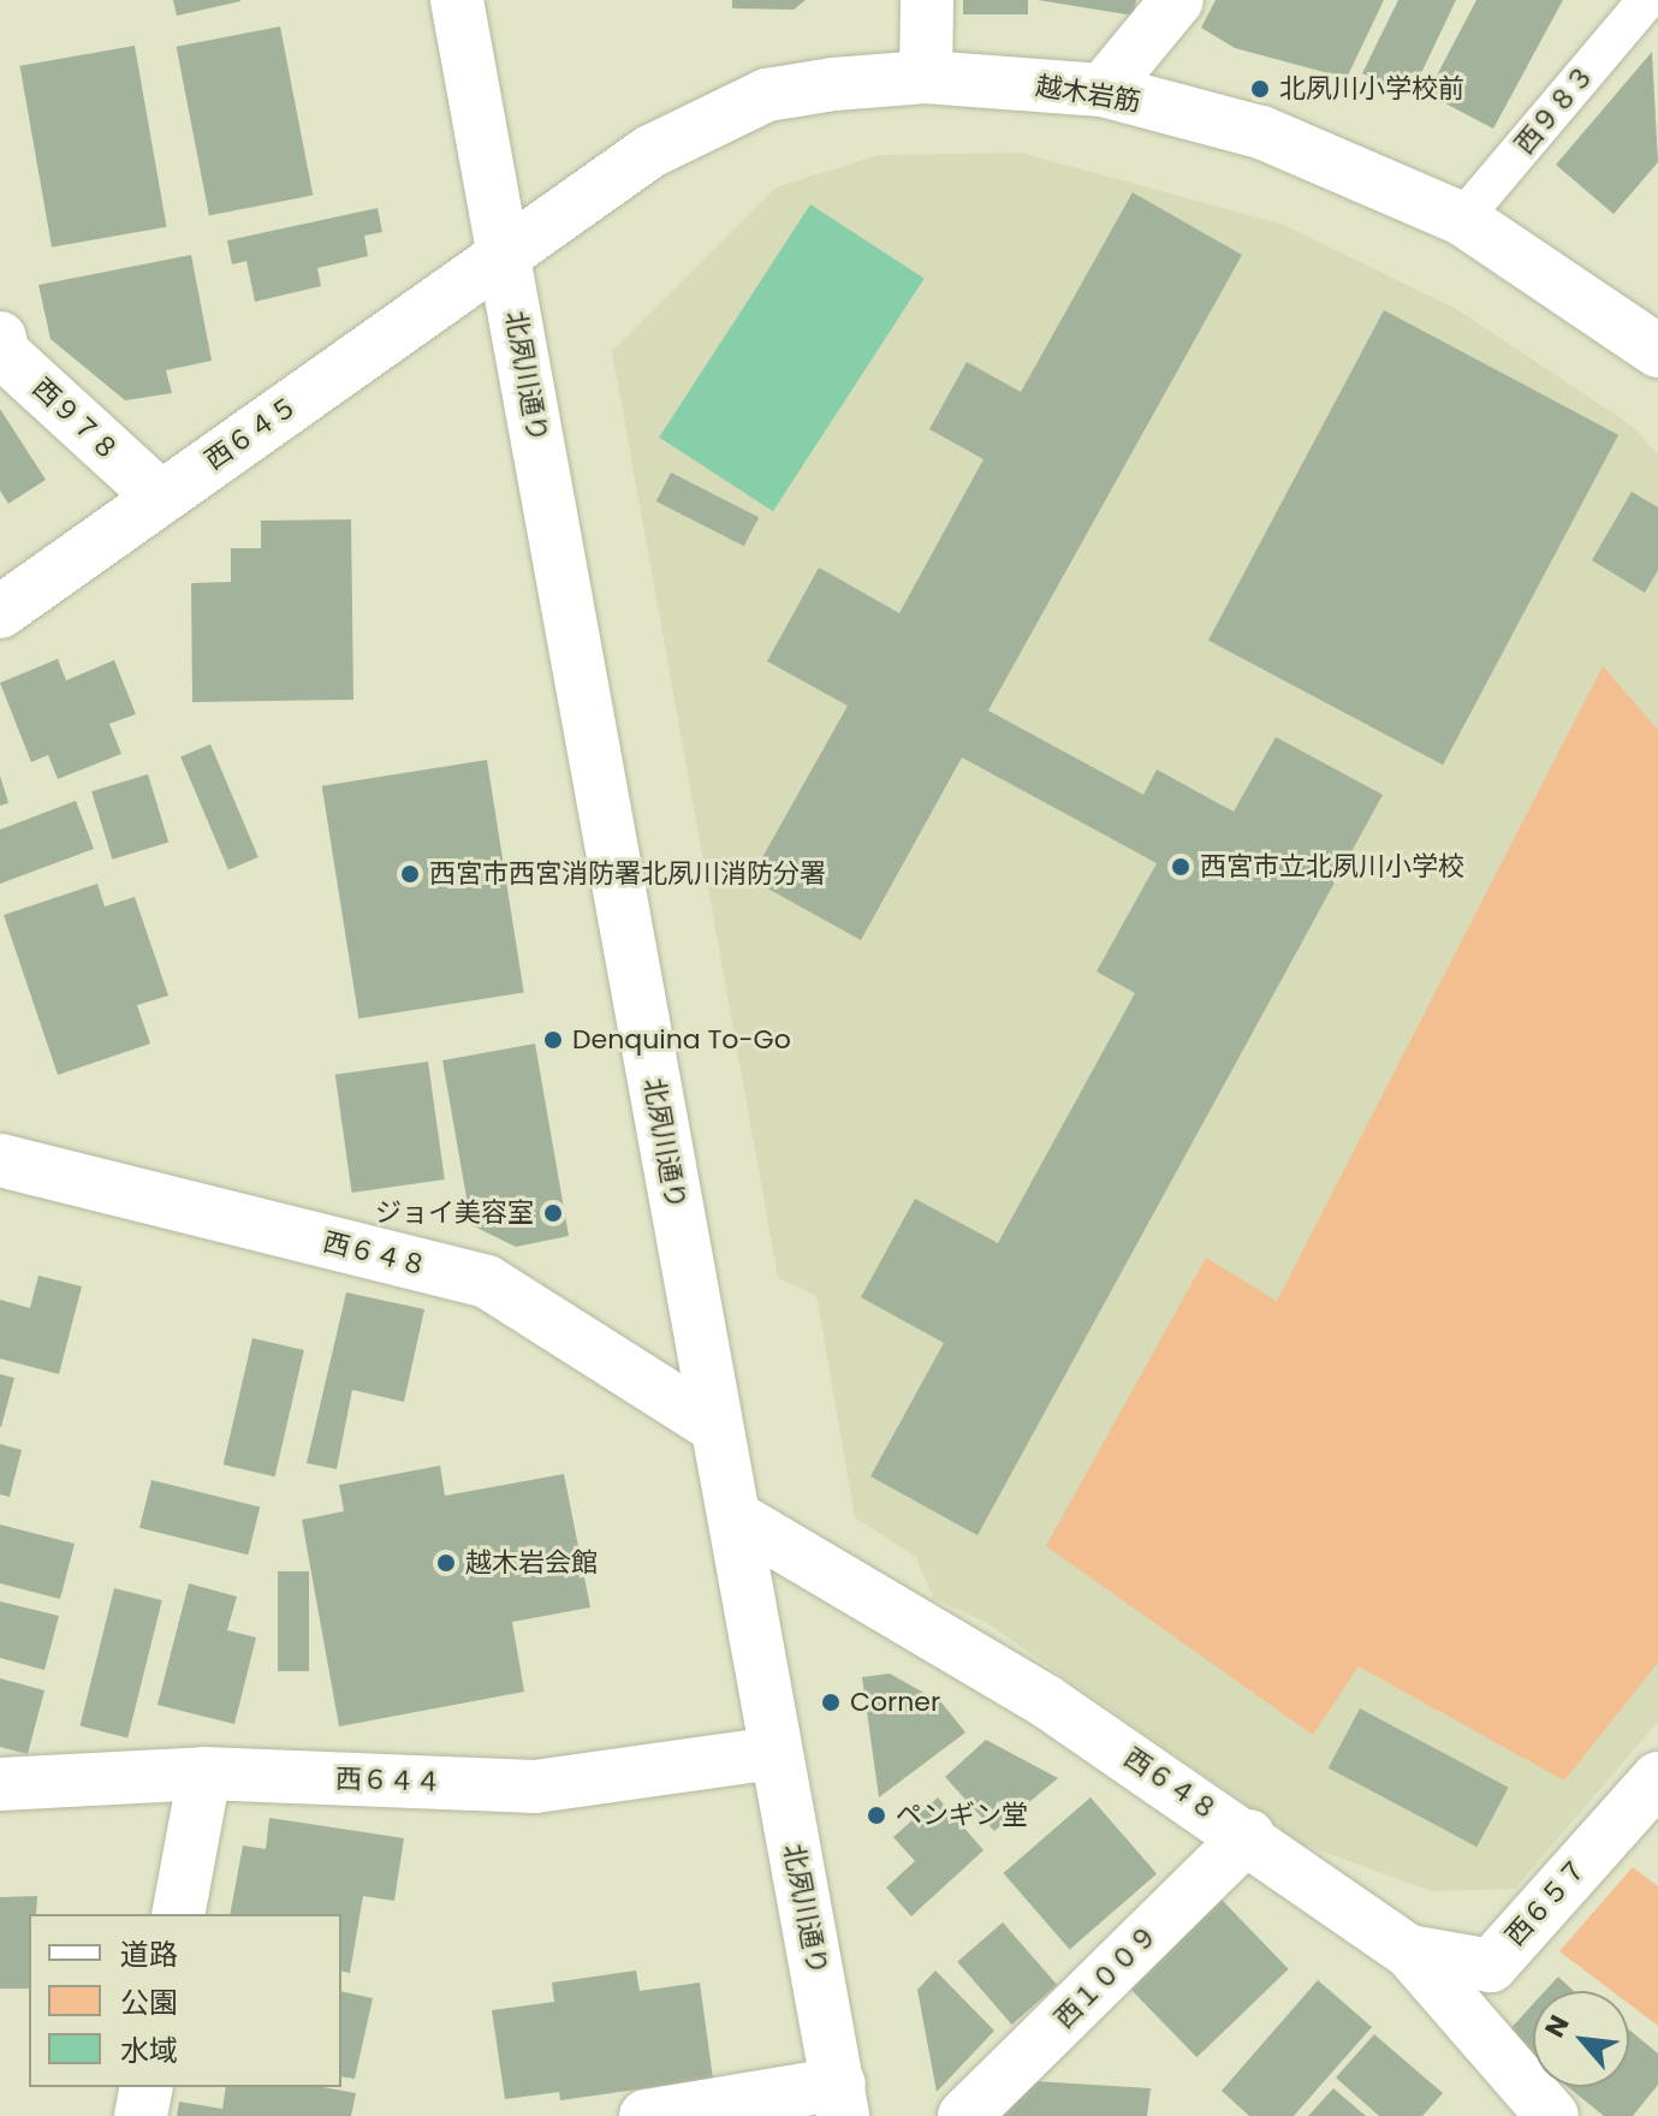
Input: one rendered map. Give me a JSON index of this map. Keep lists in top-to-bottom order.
{
  "streets": {
    "street": [
      "越木岩筋",
      "北夙川通り",
      "西９７８",
      "西６４５",
      "西６４８",
      "西６４４",
      "西６５７",
      "西１００９"
    ],
    "lane": ["西９８３"]
  },
  "crossings": [
    ["越木岩筋", "西９８３"],
    ["越木岩筋", "北夙川通り"],
    ["越木岩筋", "西６４５"],
    ["北夙川通り", "西６４５"],
    ["北夙川通り", "西６４８"],
    ["北夙川通り", "西６４４"],
    ["西９７８", "西６４５"],
    ["西６４８", "西６５７"],
    ["西６４８", "西１００９"]
  ],
  "places": [
    "北夙川小学校前",
    "西宮市立北夙川小学校",
    "西宮市西宮消防署北夙川消防分署",
    "Denquina To-Go",
    "ジョイ美容室",
    "越木岩会館",
    "Corner",
    "ペンギン堂"
  ],
  "legend": ["道路", "公園", "水域"],
  "north": "top left"
}
